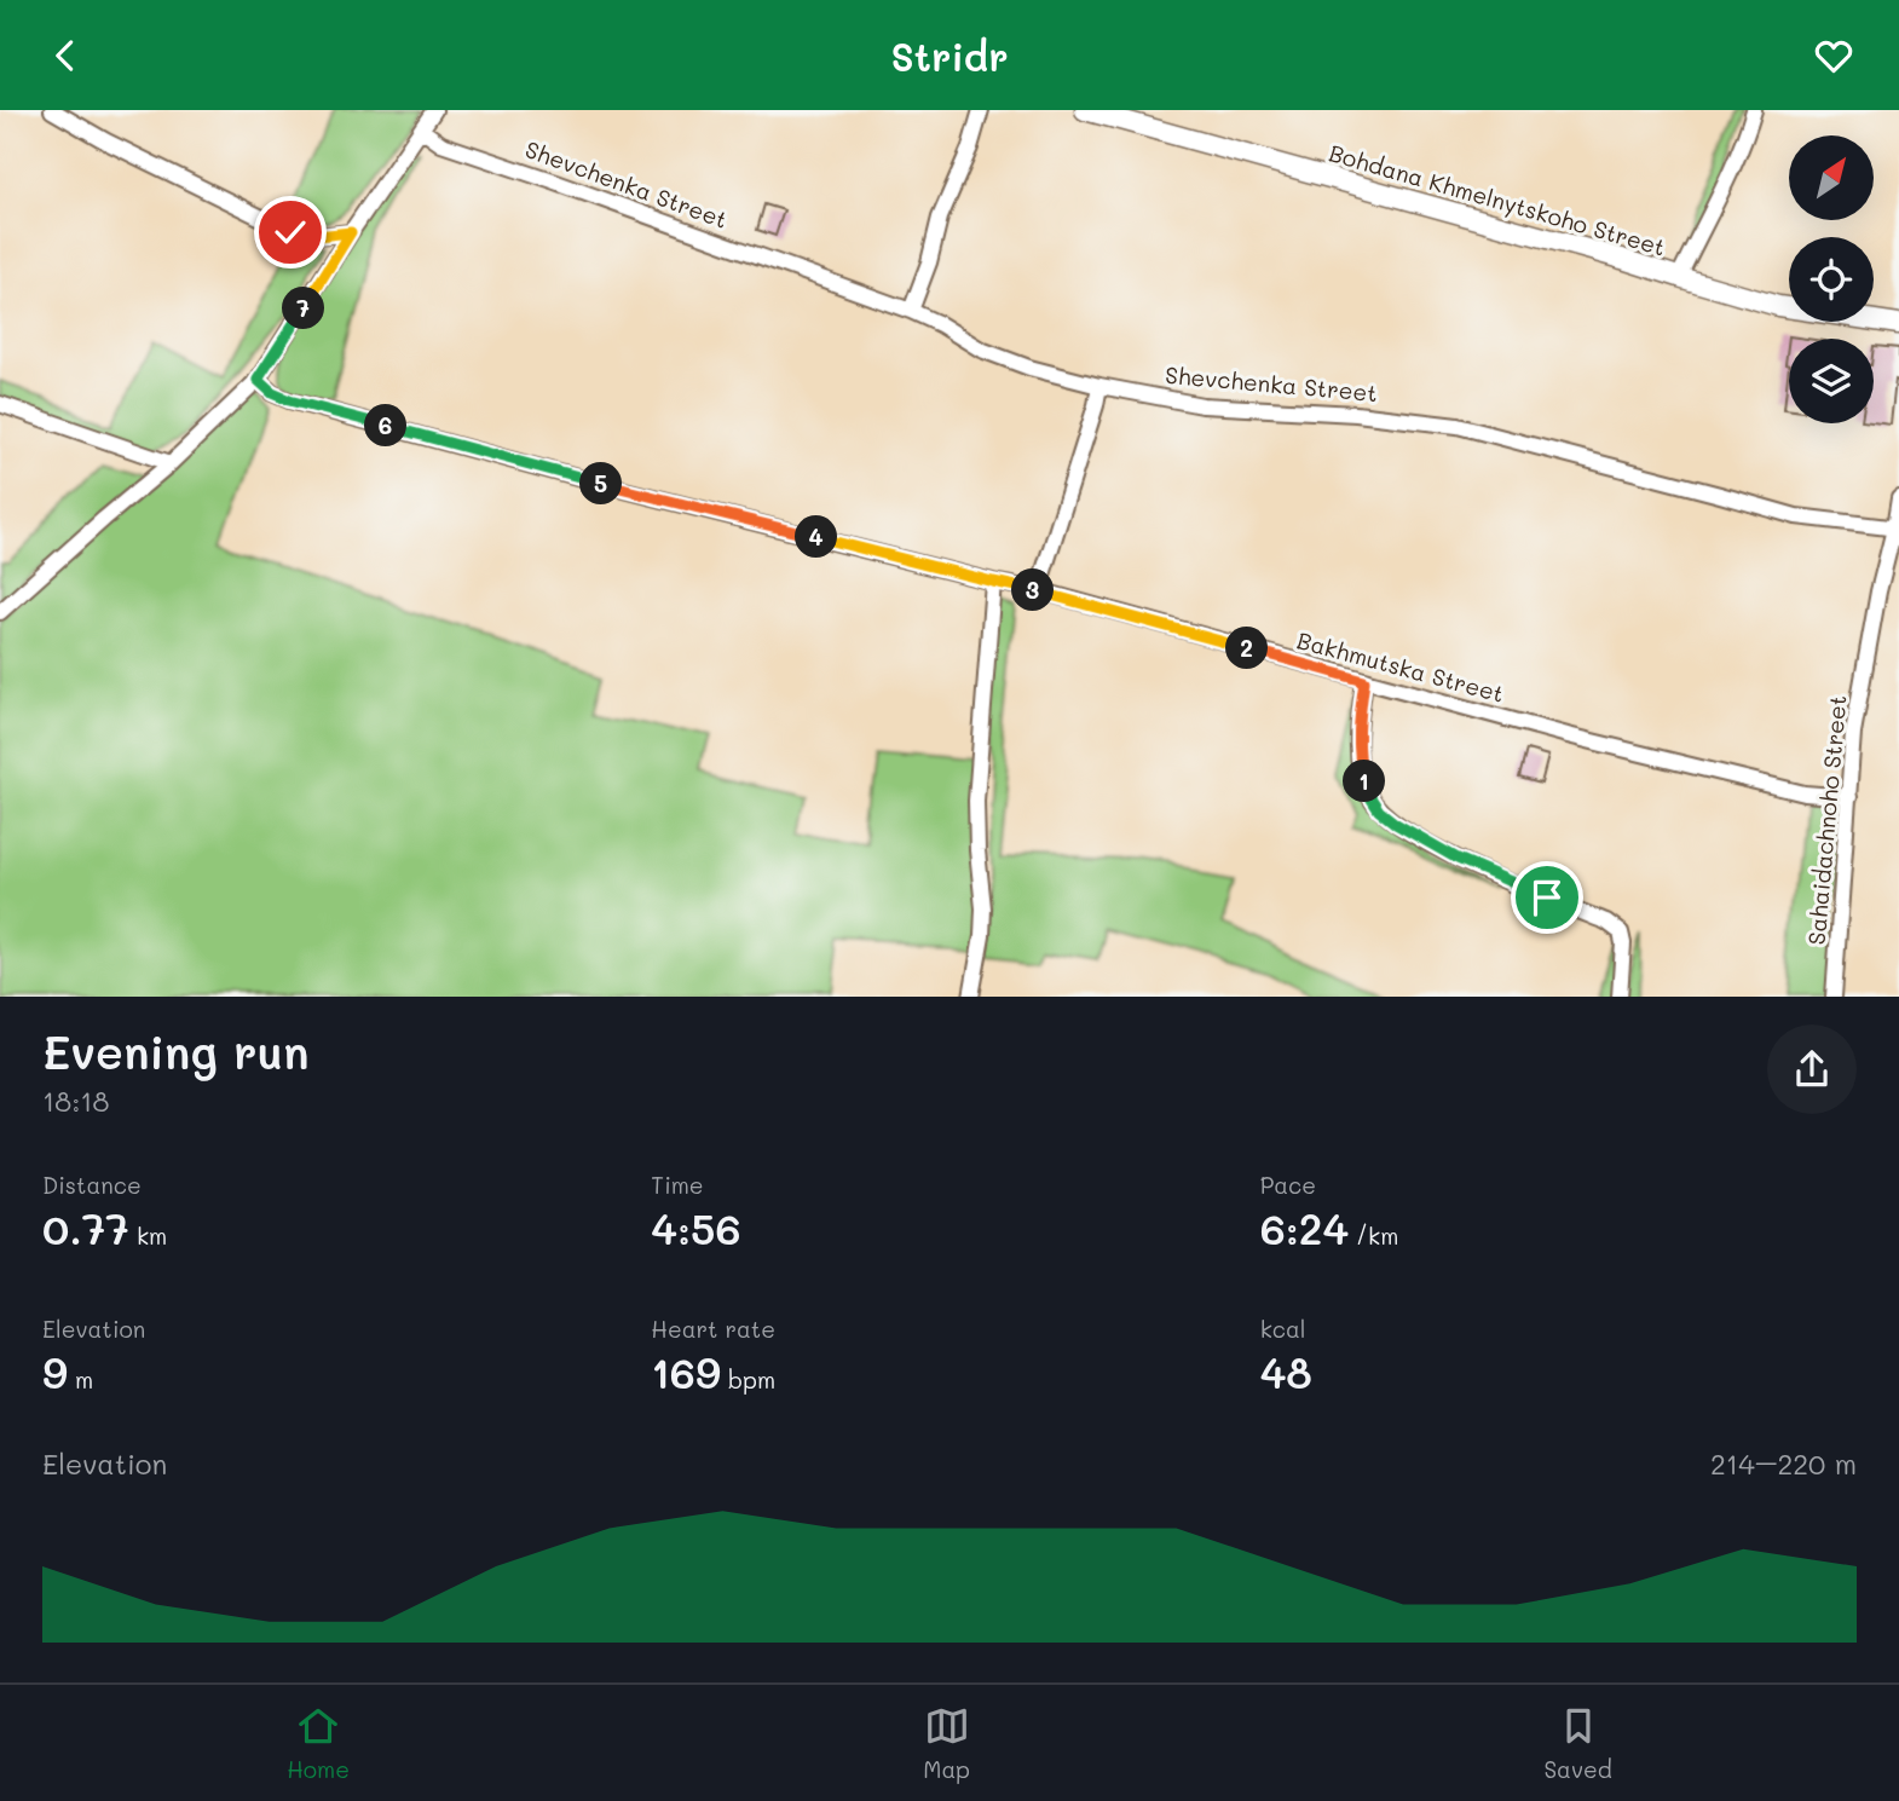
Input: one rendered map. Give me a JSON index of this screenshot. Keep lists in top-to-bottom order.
{
  "streets": {
    "street": [
      "Shevchenka Street",
      "Bohdana Khmelnytskoho Street",
      "Bakhmutska Street",
      "Sahaidachnoho Street"
    ]
  },
  "crossings": [
    ["Shevchenka Street", "Sahaidachnoho Street"],
    ["Bakhmutska Street", "Sahaidachnoho Street"]
  ],
  "north": "top right",
  "page": {
    "header": "Stridr",
    "pins": [
      "7",
      "6",
      "5",
      "4",
      "3",
      "2",
      "1"
    ],
    "heading": ["Evening run", "18:18"],
    "stats": [
      ["Distance", "0.77 km"],
      ["Time", "4:56"],
      ["Pace", "6:24 /km"],
      ["Elevation", "9 m"],
      ["Heart rate", "169 bpm"],
      ["kcal", "48"]
    ],
    "chart": ["Elevation", "214–220 m"],
    "tabs": ["Home", "Map", "Saved"]
  }
}
